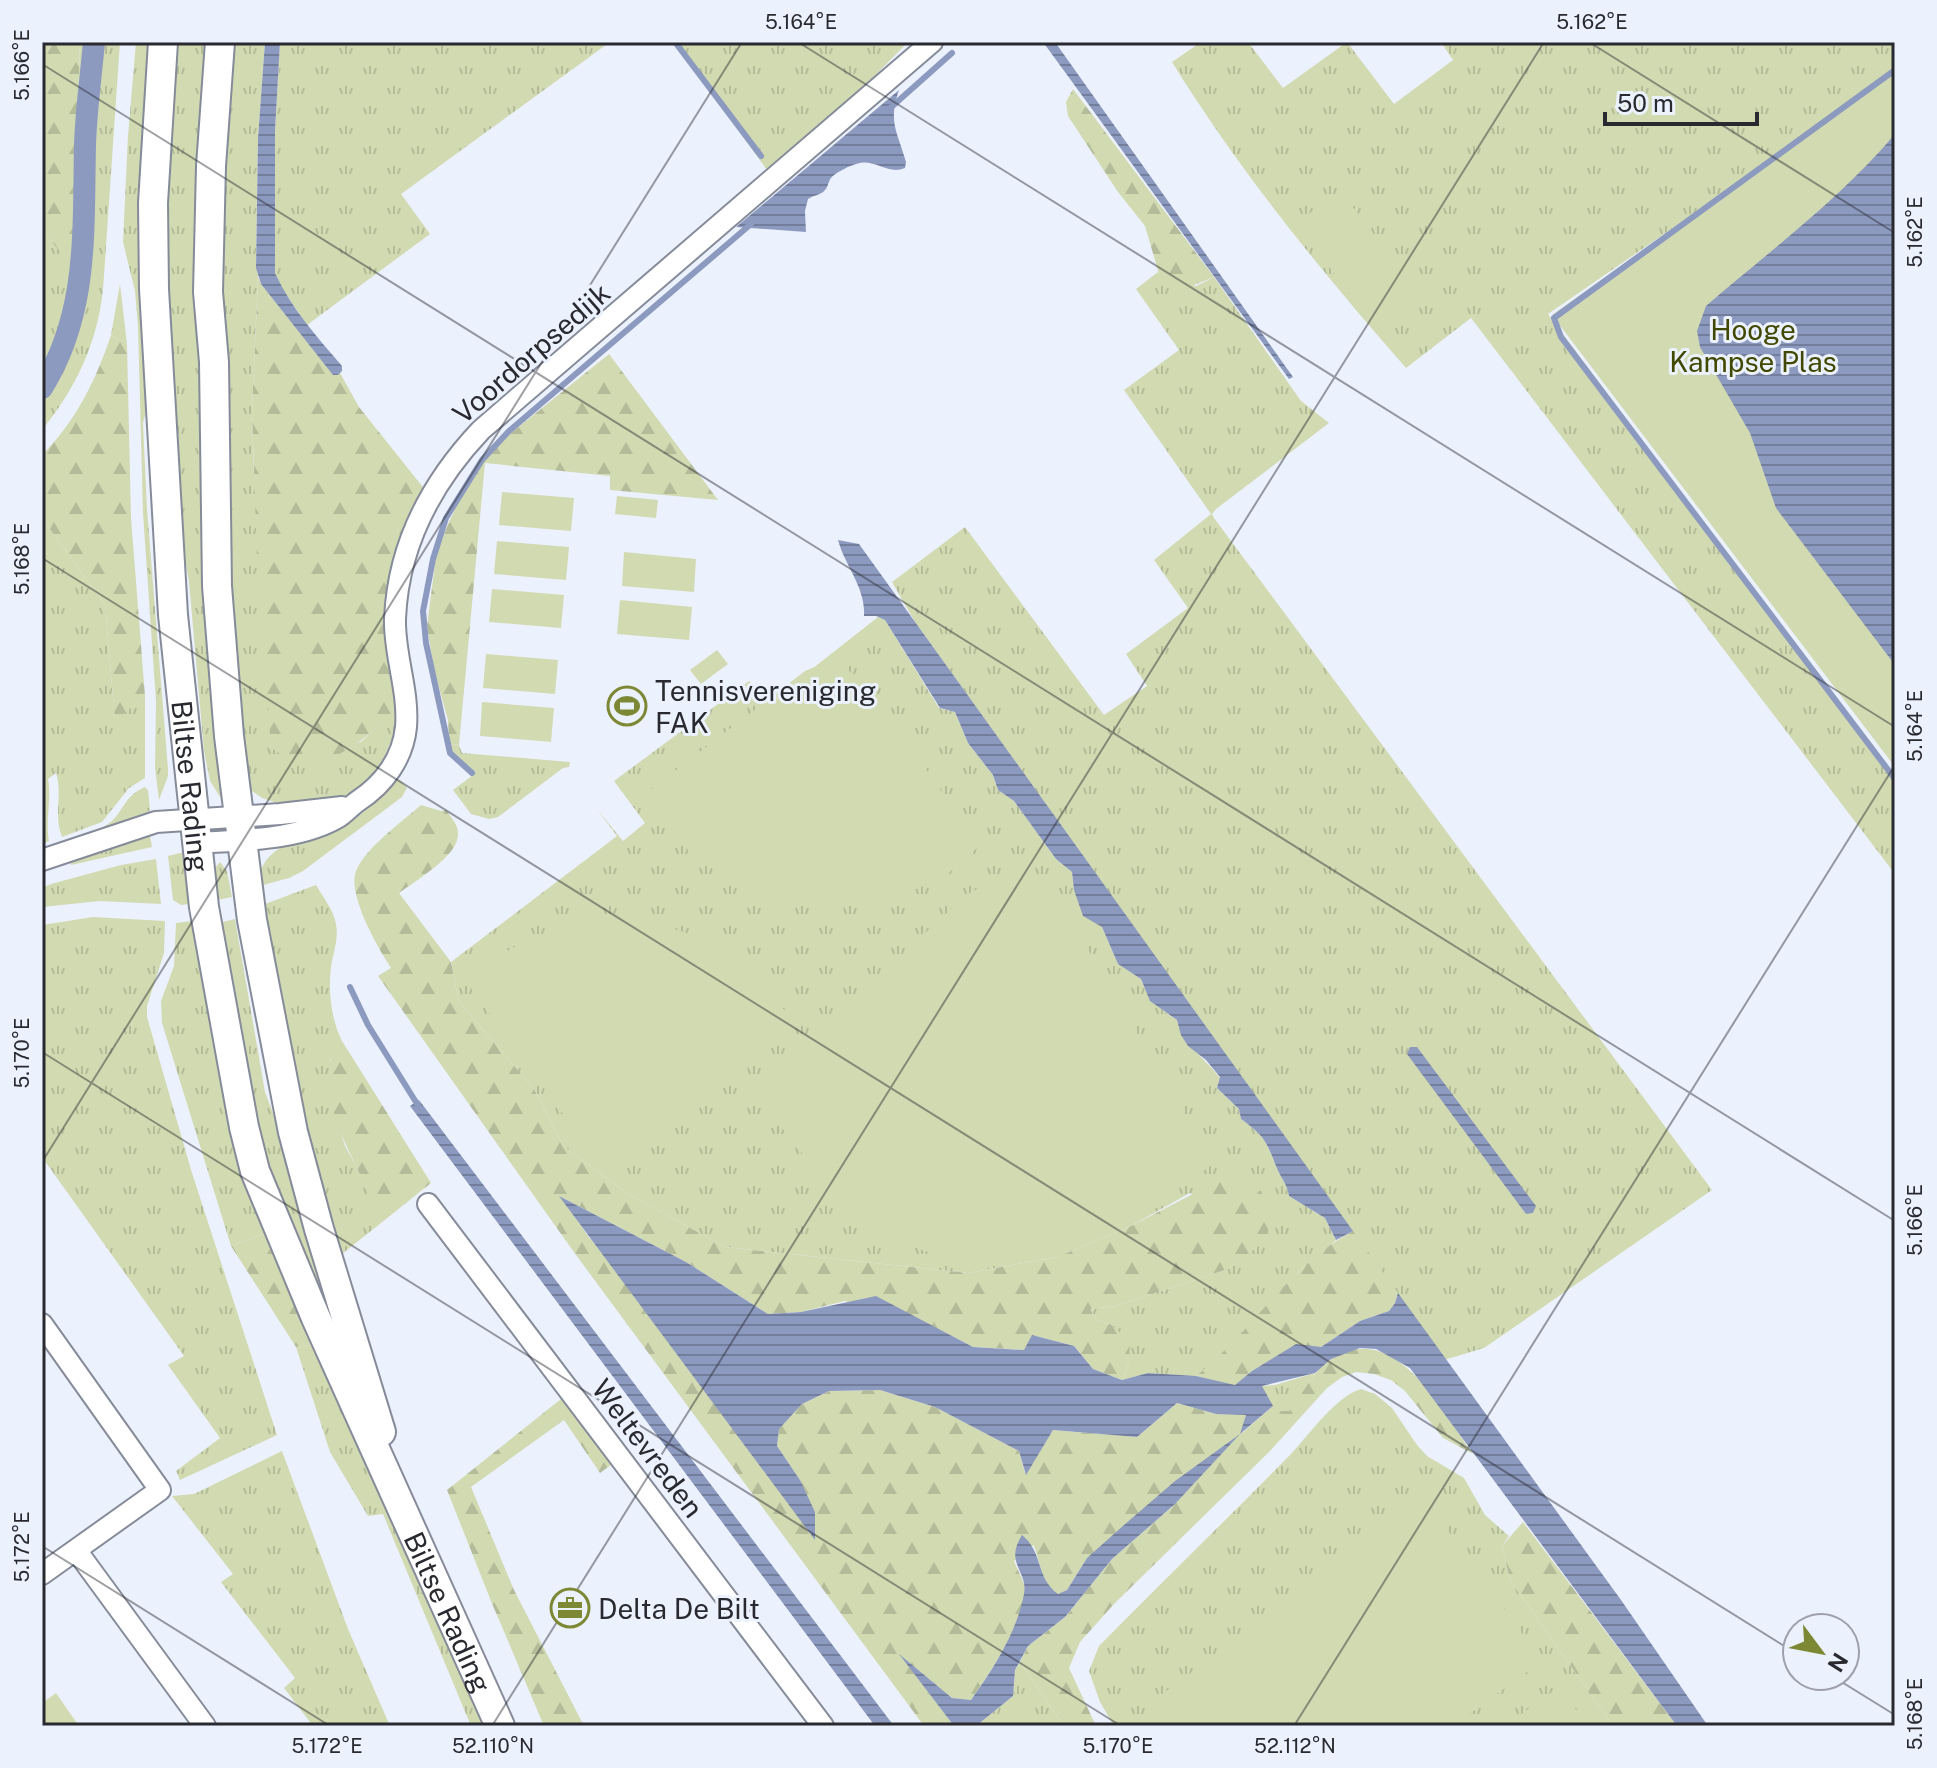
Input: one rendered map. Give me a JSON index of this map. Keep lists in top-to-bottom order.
{
  "streets": {
    "main road": ["Biltse Rading"],
    "street": ["Voordorpsedijk", "Weltevreden"]
  },
  "crossings": [
    ["Voordorpsedijk", "Biltse Rading"]
  ],
  "parks": ["Hooge Kampse Plas"],
  "places": {
    "sports": ["Tennisvereniging FAK"],
    "office": ["Delta De Bilt"]
  },
  "scale_bar": "50 m",
  "north": "bottom right",
  "coordinates": [
    "5.164°E",
    "5.162°E",
    "5.166°E",
    "5.168°E",
    "5.170°E",
    "5.172°E",
    "52.110°N",
    "52.112°N"
  ]
}
